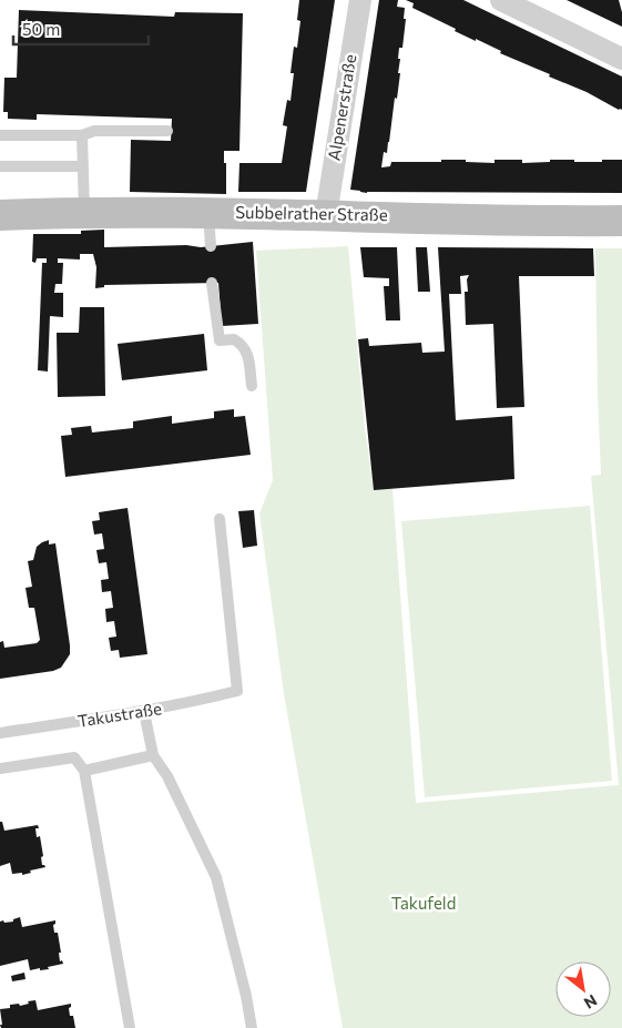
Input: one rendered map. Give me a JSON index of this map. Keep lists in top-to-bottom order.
{
  "streets": {
    "main road": ["Subbelrather Straße"],
    "street": ["Alpenerstraße"],
    "lane": ["Takustraße"]
  },
  "crossings": [
    ["Alpenerstraße", "Subbelrather Straße"]
  ],
  "parks": ["Takufeld"],
  "scale_bar": "50 m",
  "north": "bottom right"
}
